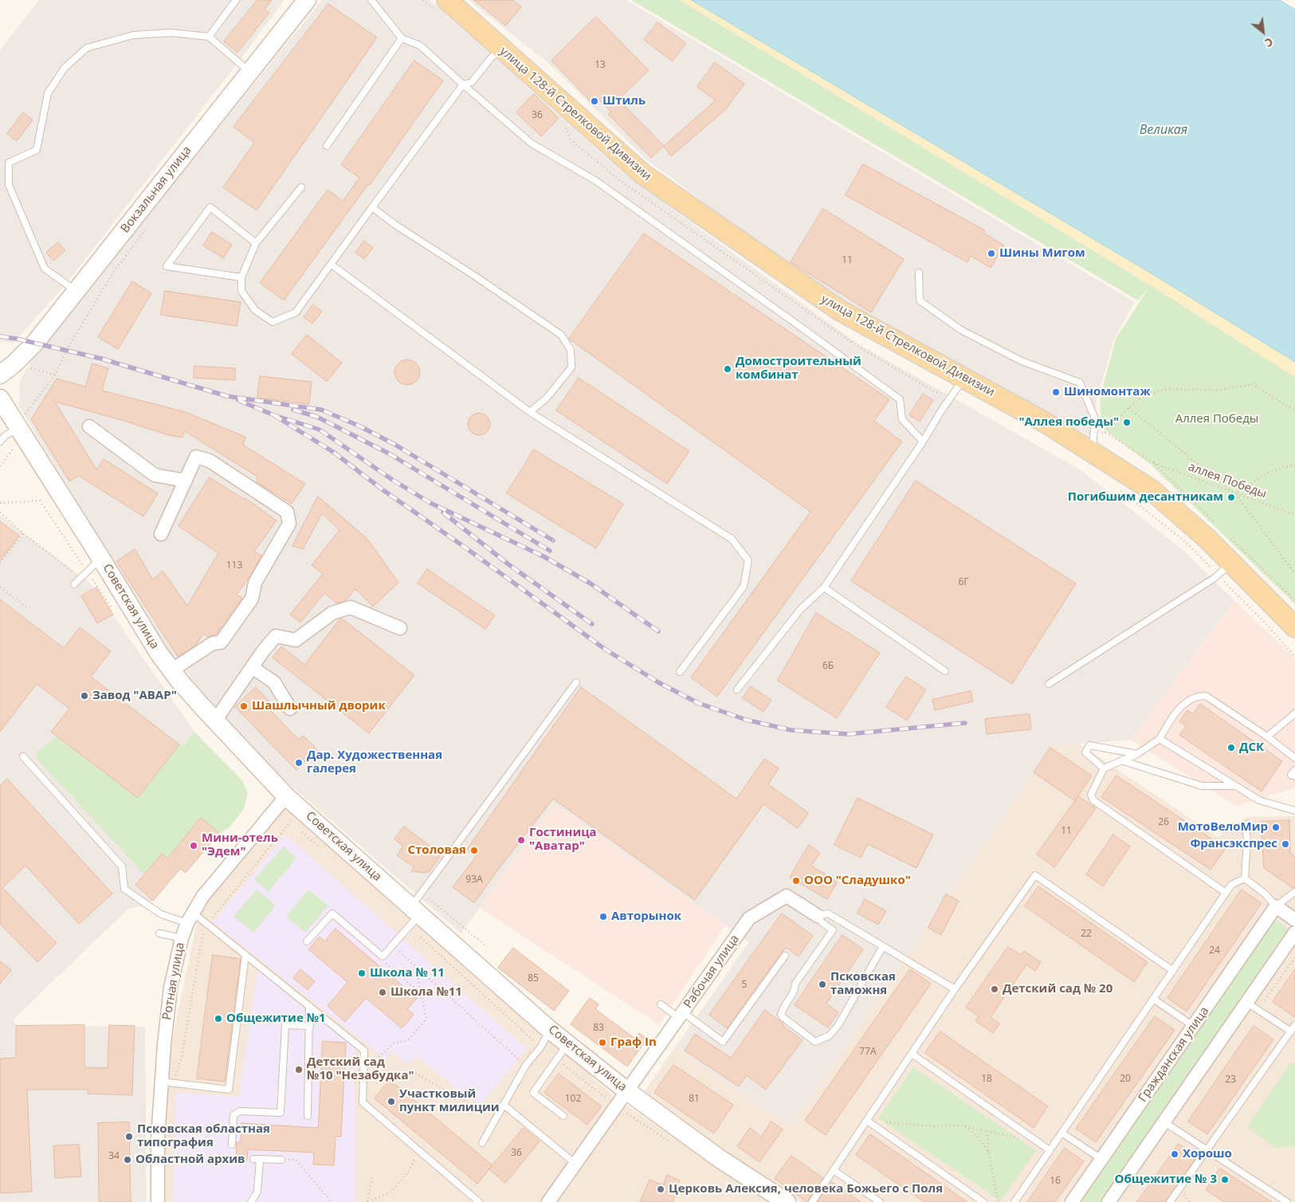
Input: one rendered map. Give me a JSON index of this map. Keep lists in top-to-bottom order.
{
  "streets": {
    "main road": ["улица 128-й Стрелковой Дивизии"],
    "street": [
      "Вокзальная улица",
      "Советская улица",
      "Рабочая улица",
      "Ротная улица",
      "Гражданская улица"
    ],
    "path": ["аллея Победы"]
  },
  "crossings": [
    ["Советская улица", "Рабочая улица"],
    ["Советская улица", "Ротная улица"]
  ],
  "water": ["Великая"],
  "parks": ["Аллея Победы"],
  "places": [
    "Штиль",
    "Шины Мигом",
    "Домостроительный комбинат",
    "Шиномонтаж",
    "\"Аллея победы\"",
    "Погибшим десантникам",
    "Завод \"АВАР\"",
    "Шашлычный дворик",
    "ДСК",
    "Дар. Художественная галерея",
    "МотоВелоМир",
    "Гостиница \"Аватар\"",
    "Франсэкспрес",
    "Мини-отель \"Эдем\"",
    "Столовая",
    "ООО \"Сладушко\"",
    "Авторынок",
    "Школа № 11",
    "Псковская таможня",
    "Детский сад № 20",
    "Школа №11",
    "Общежитие №1",
    "Граф In",
    "Детский сад №10 \"Незабудка\"",
    "Участковый пункт милиции",
    "Псковская областная типография",
    "Хорошо",
    "Областной архив",
    "Общежитие № 3",
    "Церковь Алексия, человека Божьего с Поля"
  ],
  "house_numbers": [
    "13",
    "36",
    "11",
    "113",
    "6Г",
    "6Б",
    "26",
    "11",
    "93А",
    "22",
    "24",
    "85",
    "5",
    "83",
    "77А",
    "18",
    "20",
    "23",
    "102",
    "81",
    "36",
    "34",
    "16"
  ],
  "north": "bottom right"
}
